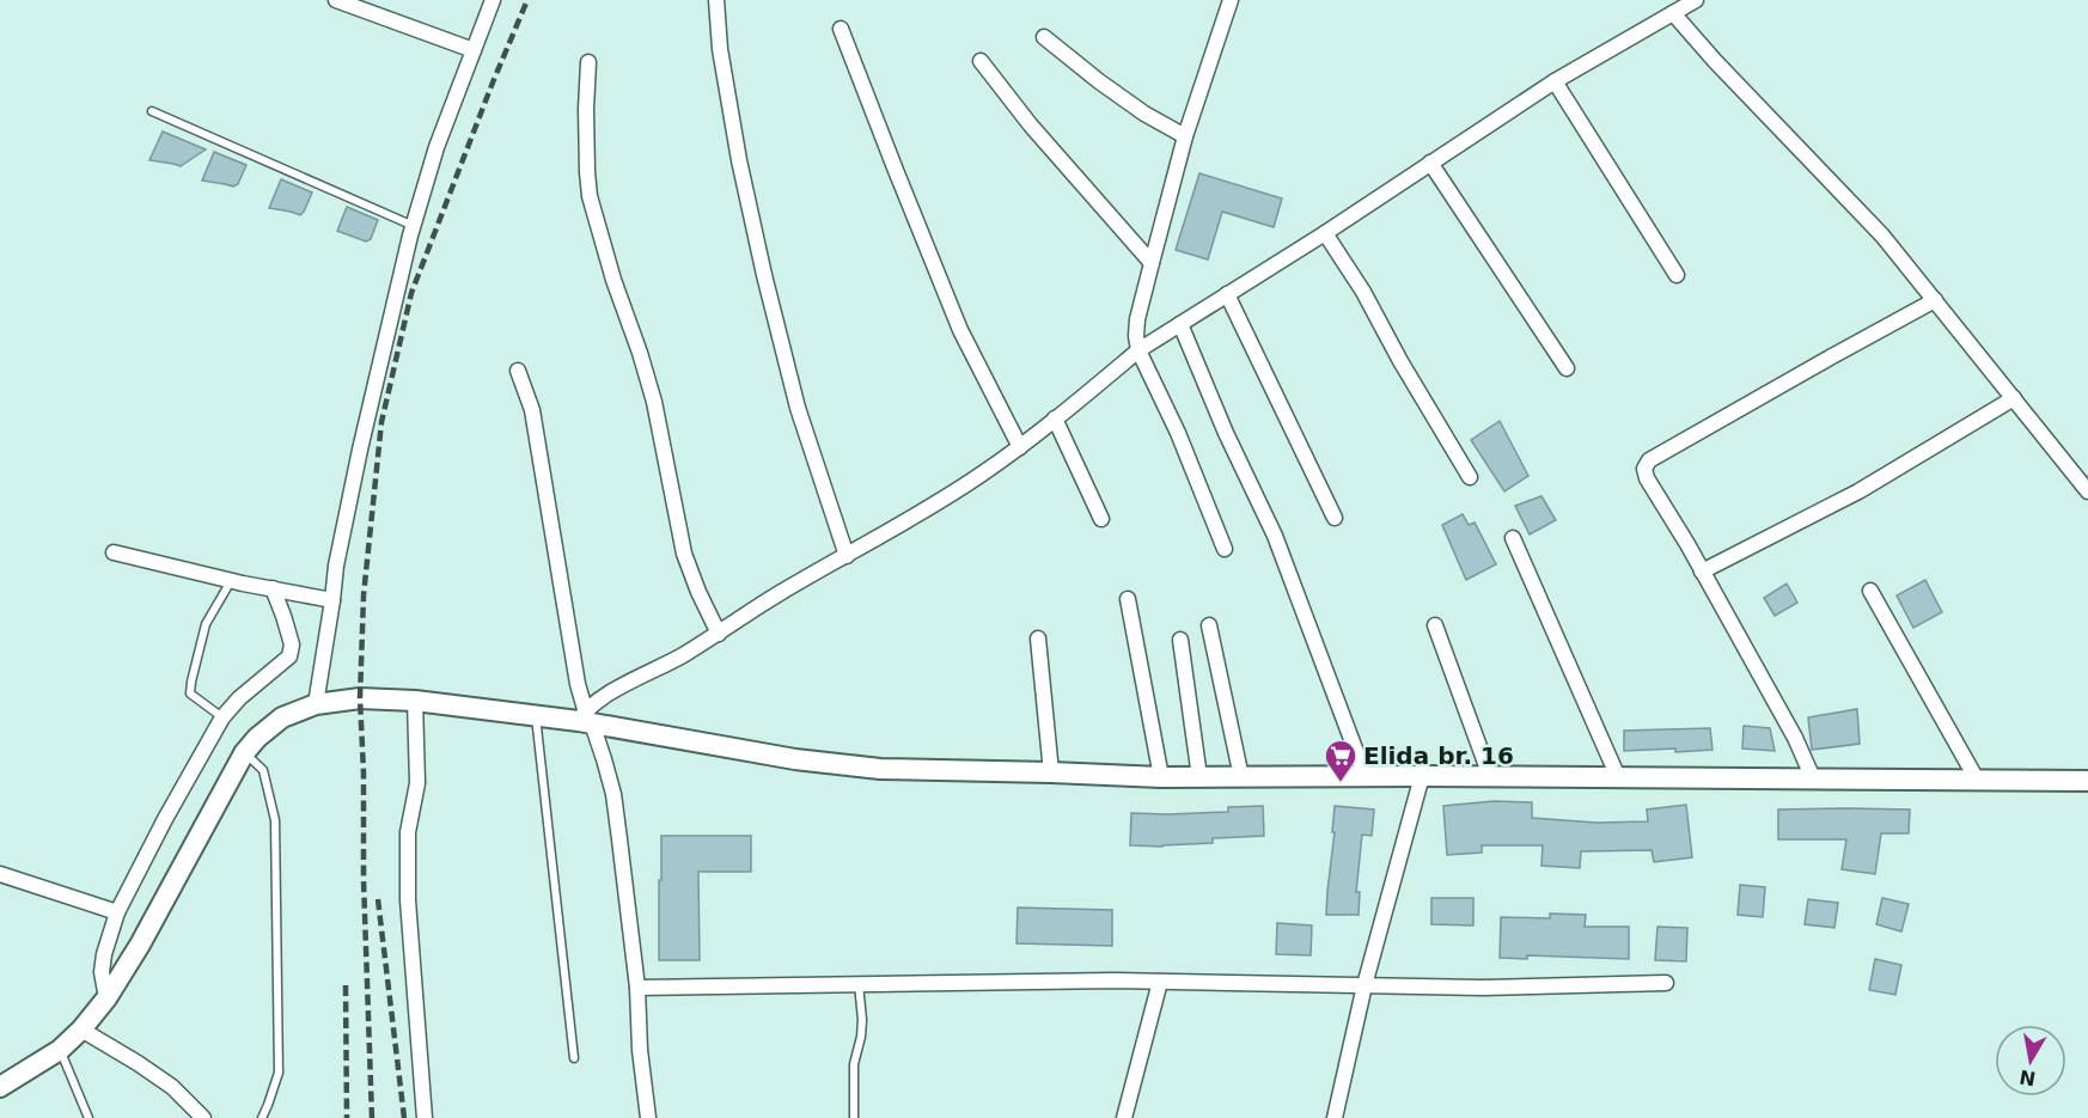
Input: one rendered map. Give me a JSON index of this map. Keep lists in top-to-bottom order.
{
  "places": {
    "supermarket": ["Elida br. 16"]
  },
  "north": "bottom"
}
